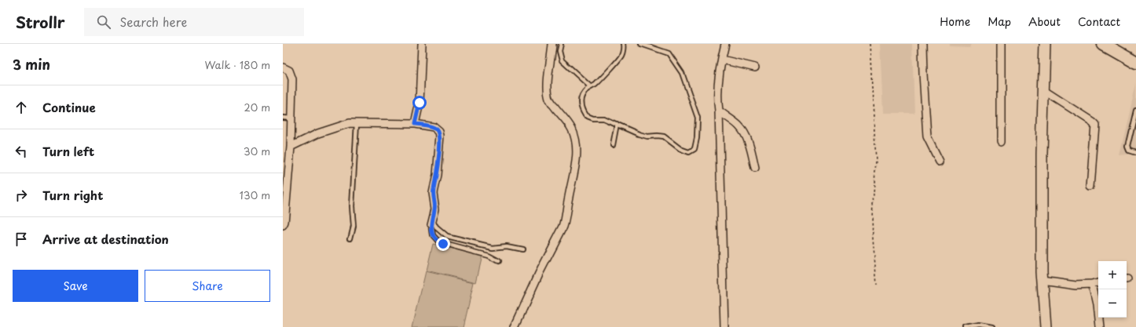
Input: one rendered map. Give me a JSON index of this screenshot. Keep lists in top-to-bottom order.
{
  "page": {
    "header": "Strollr",
    "search": "Search here",
    "nav": [
      "Home",
      "Map",
      "About",
      "Contact"
    ],
    "heading": ["3 min", "Walk · 180 m"],
    "list": [
      ["Continue", "20 m"],
      ["Turn left", "30 m"],
      ["Turn right", "130 m"],
      "Arrive at destination"
    ],
    "buttons": ["Save", "Share"],
    "map_buttons": ["+", "−"]
  }
}
